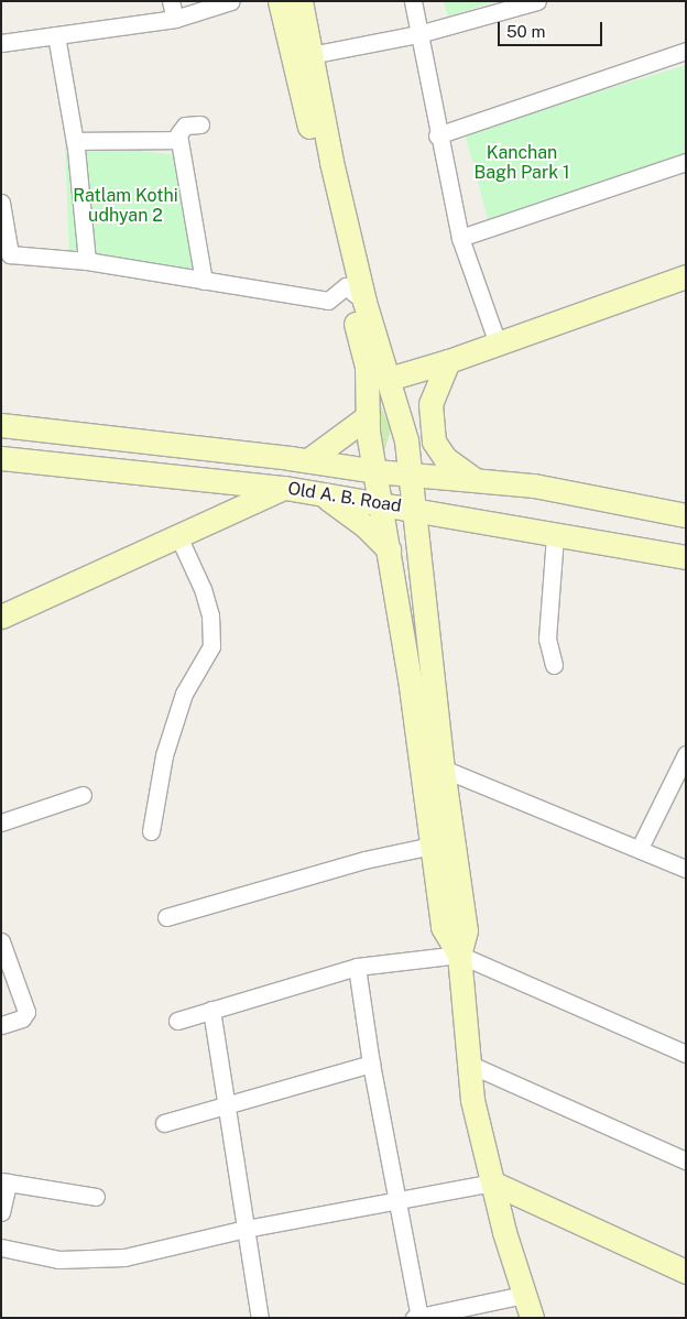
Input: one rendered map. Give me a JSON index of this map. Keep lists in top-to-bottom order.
{
  "streets": {
    "main road": ["Old A. B. Road"]
  },
  "parks": ["Kanchan Bagh Park 1", "Ratlam Kothi udhyan 2"],
  "scale_bar": "50 m"
}
